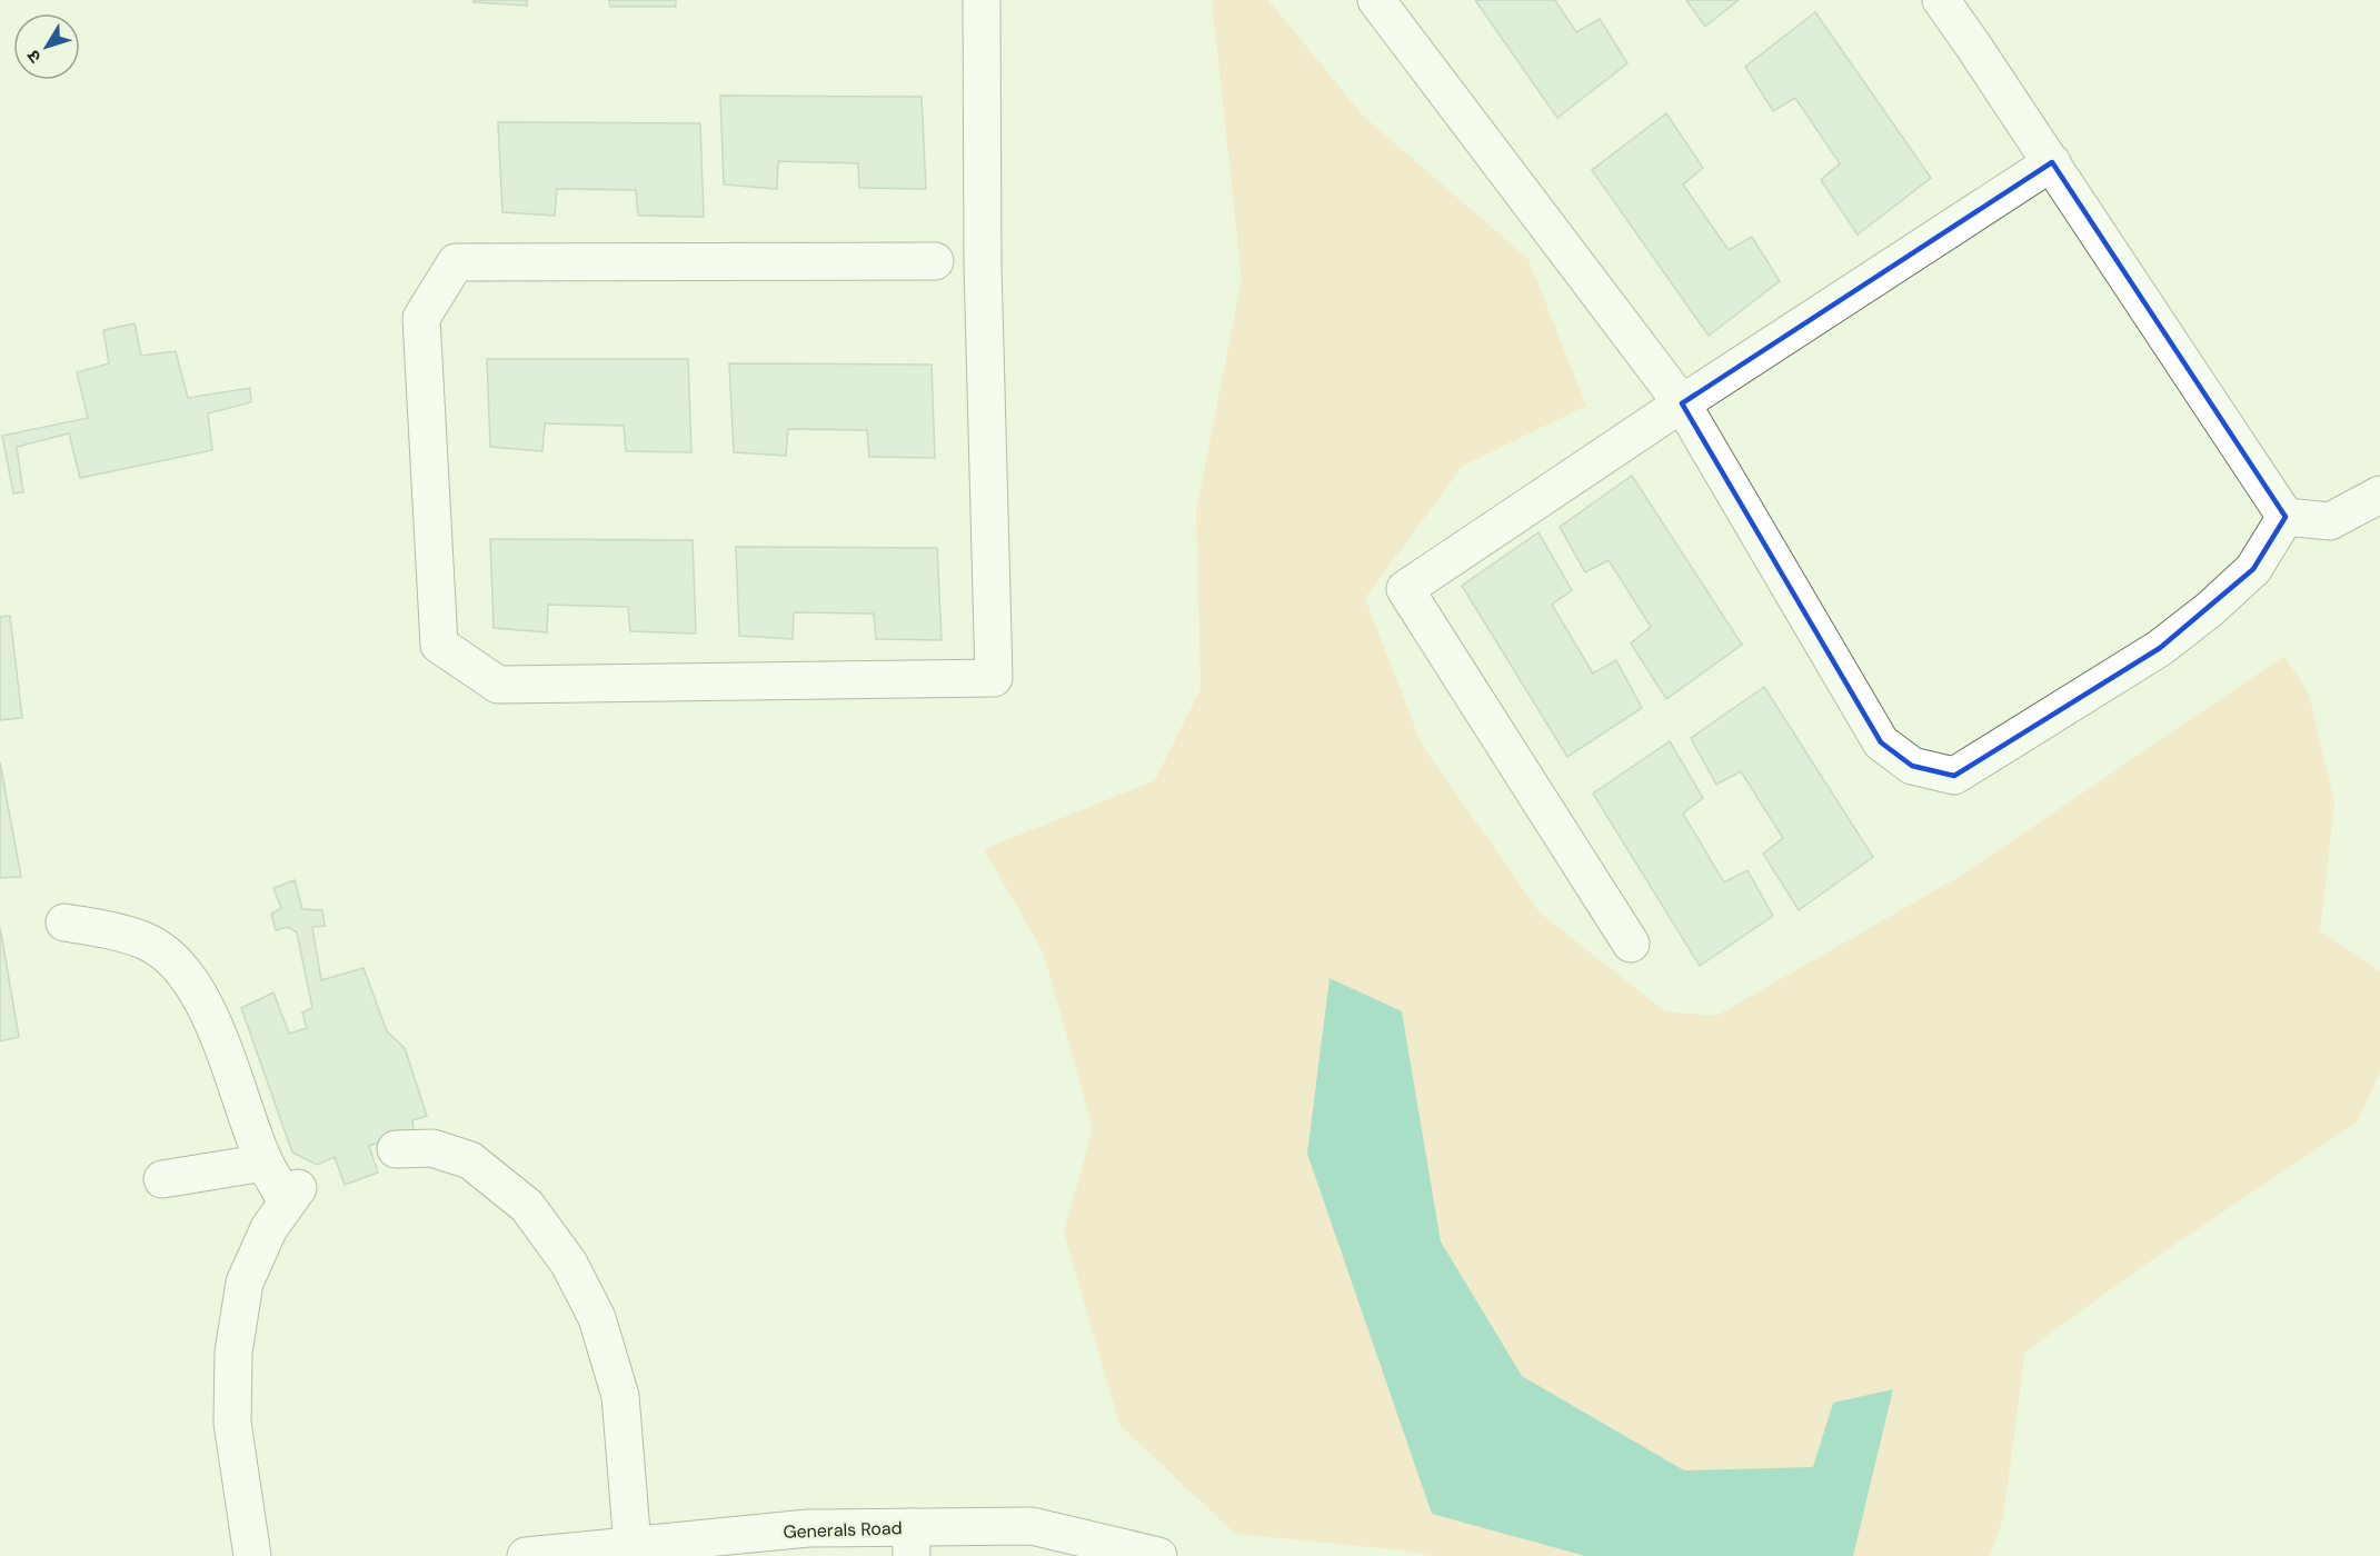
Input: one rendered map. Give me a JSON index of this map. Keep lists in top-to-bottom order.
{
  "streets": {
    "street": ["Generals Road"]
  },
  "north": "bottom left"
}
